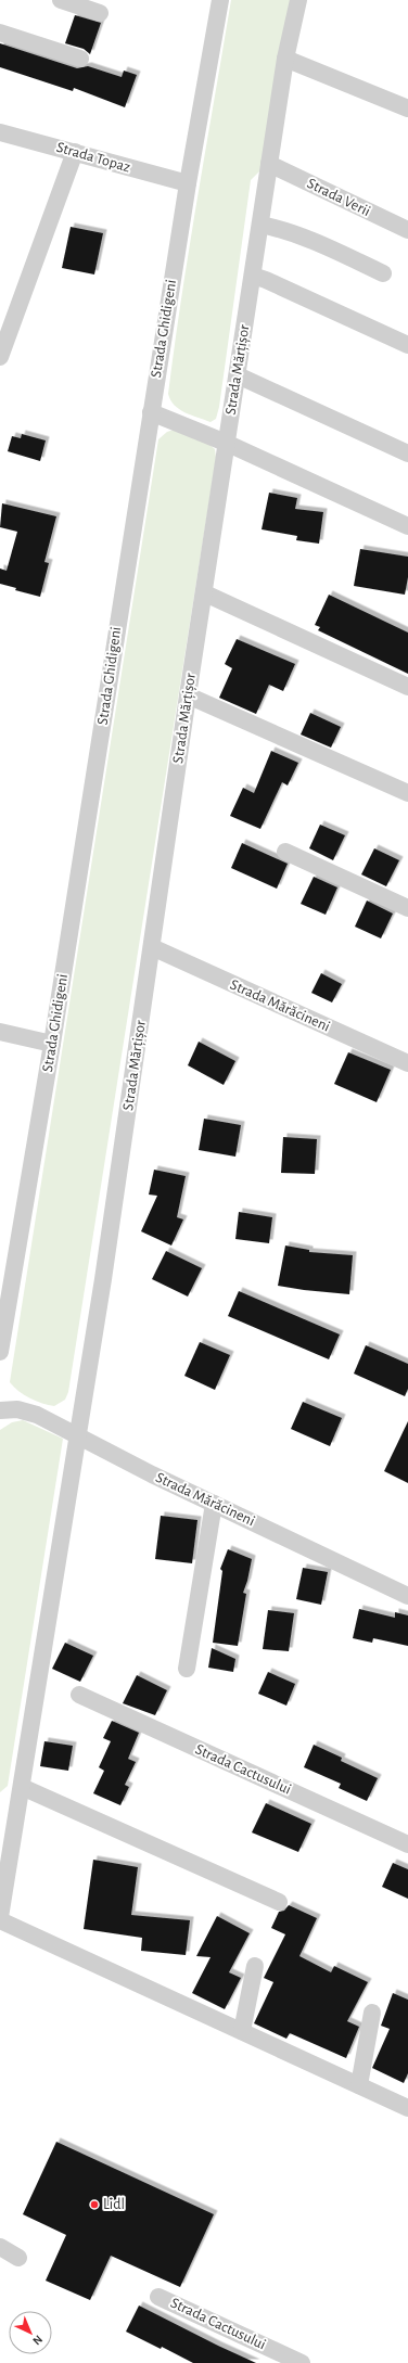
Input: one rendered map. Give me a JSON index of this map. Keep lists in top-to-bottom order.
{
  "streets": {
    "street": [
      "Strada Topaz",
      "Strada Verii",
      "Strada Ghidigeni",
      "Strada Mărțișor",
      "Strada Mărăcineni",
      "Strada Cactusului"
    ]
  },
  "crossings": [
    ["Strada Topaz", "Strada Ghidigeni"],
    ["Strada Verii", "Strada Mărțișor"],
    ["Strada Mărțișor", "Strada Mărăcineni"]
  ],
  "places": ["Lidl"],
  "north": "bottom right"
}
